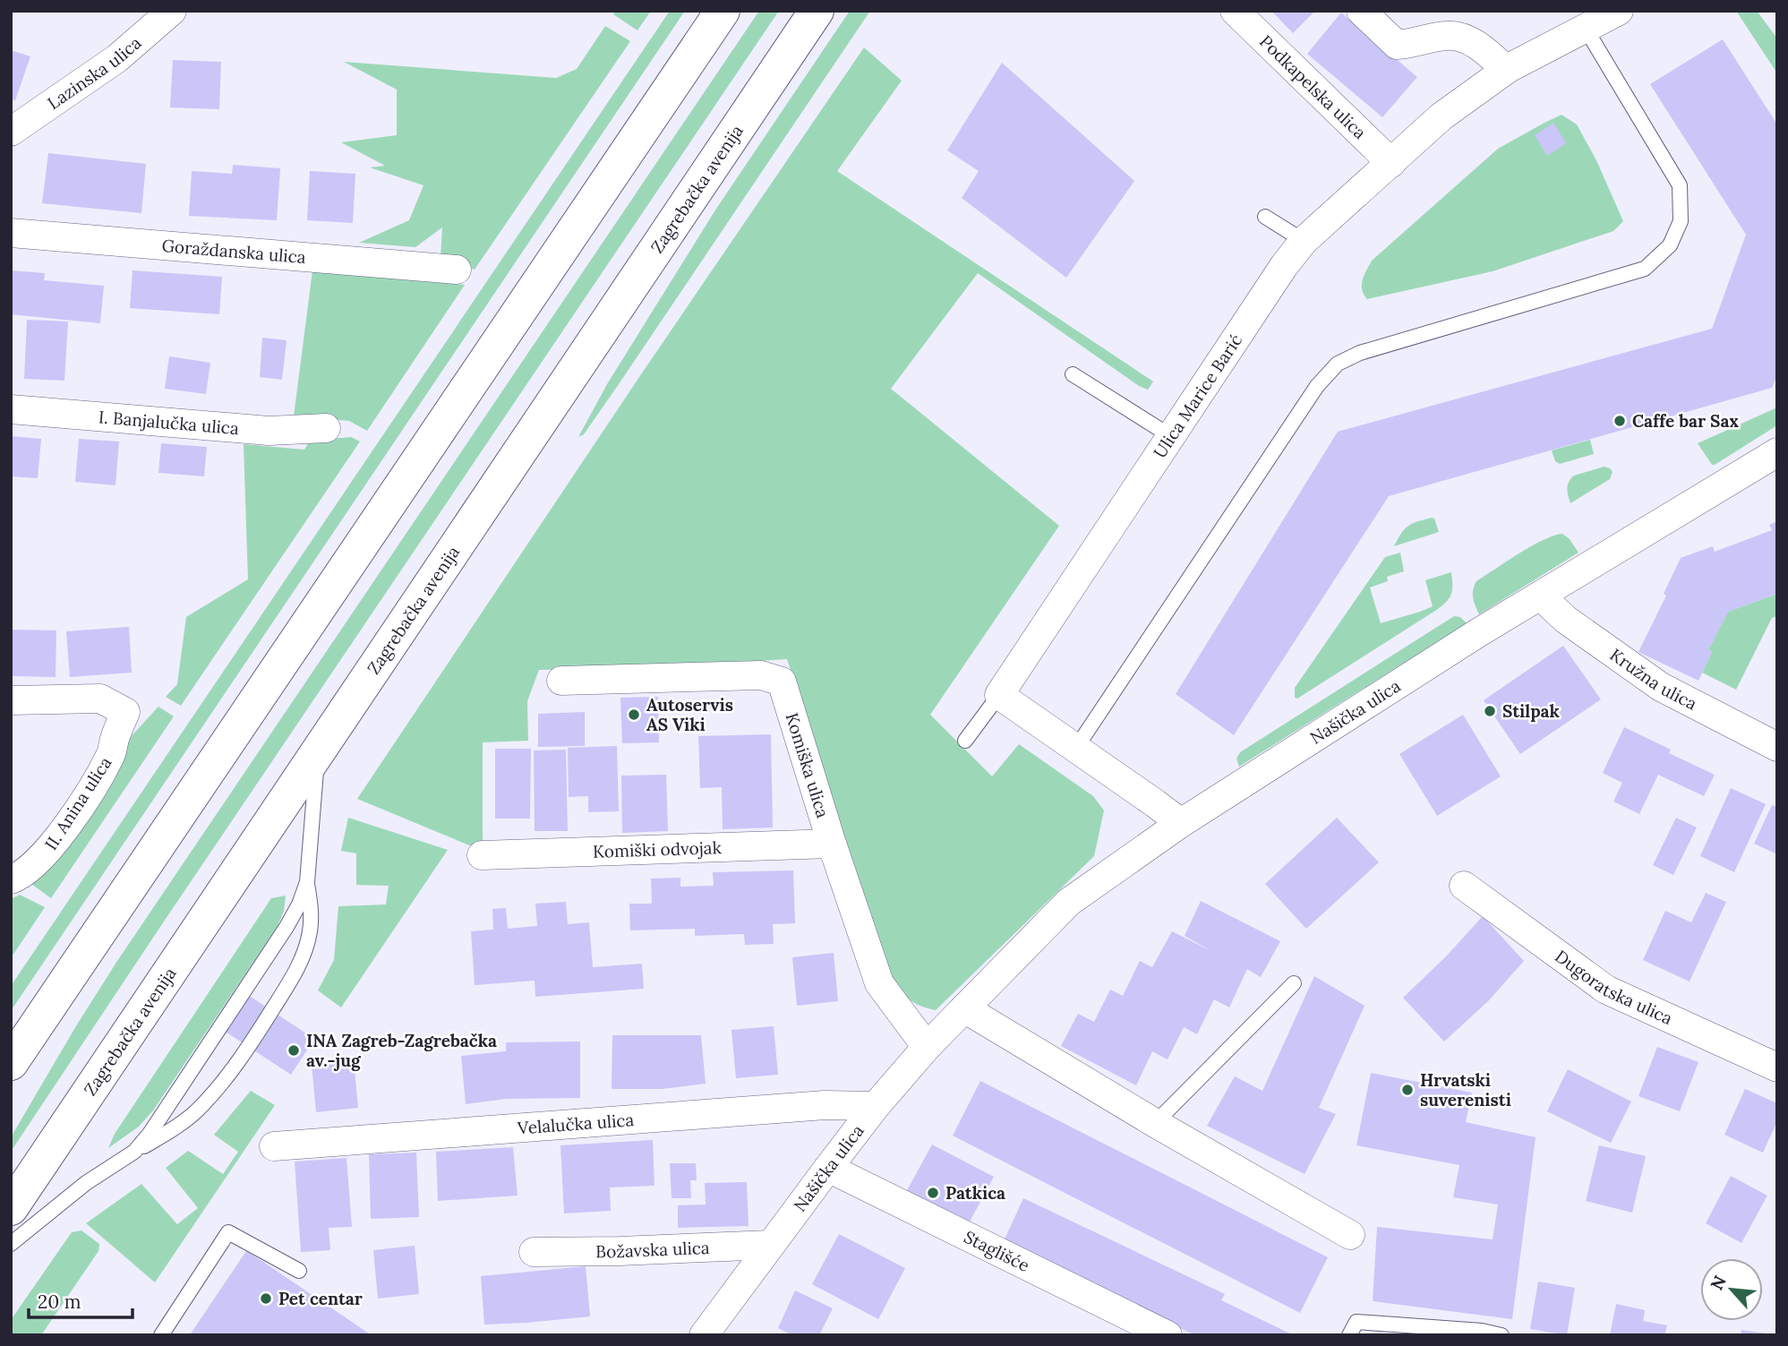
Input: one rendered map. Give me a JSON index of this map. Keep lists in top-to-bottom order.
{
  "streets": {
    "main road": ["Zagrebačka avenija"],
    "street": [
      "Lazinska ulica",
      "Podkapelska ulica",
      "Goraždanska ulica",
      "Ulica Marice Barić",
      "I. Banjalučka ulica",
      "Kružna ulica",
      "Našička ulica",
      "Komiška ulica",
      "II. Anina ulica",
      "Komiški odvojak",
      "Dugoratska ulica",
      "Velalučka ulica",
      "Božavska ulica",
      "Staglišće"
    ]
  },
  "crossings": [
    ["Podkapelska ulica", "Ulica Marice Barić"],
    ["Kružna ulica", "Našička ulica"],
    ["Našička ulica", "Komiška ulica"],
    ["Našička ulica", "Velalučka ulica"],
    ["Našička ulica", "Božavska ulica"],
    ["Našička ulica", "Staglišće"],
    ["Komiška ulica", "Komiški odvojak"]
  ],
  "places": [
    "Caffe bar Sax",
    "Stilpak",
    "Autoservis AS Viki",
    "INA Zagreb-Zagrebačka av.-jug",
    "Hrvatski suverenisti",
    "Patkica",
    "Pet centar"
  ],
  "scale_bar": "20 m",
  "north": "top left"
}
